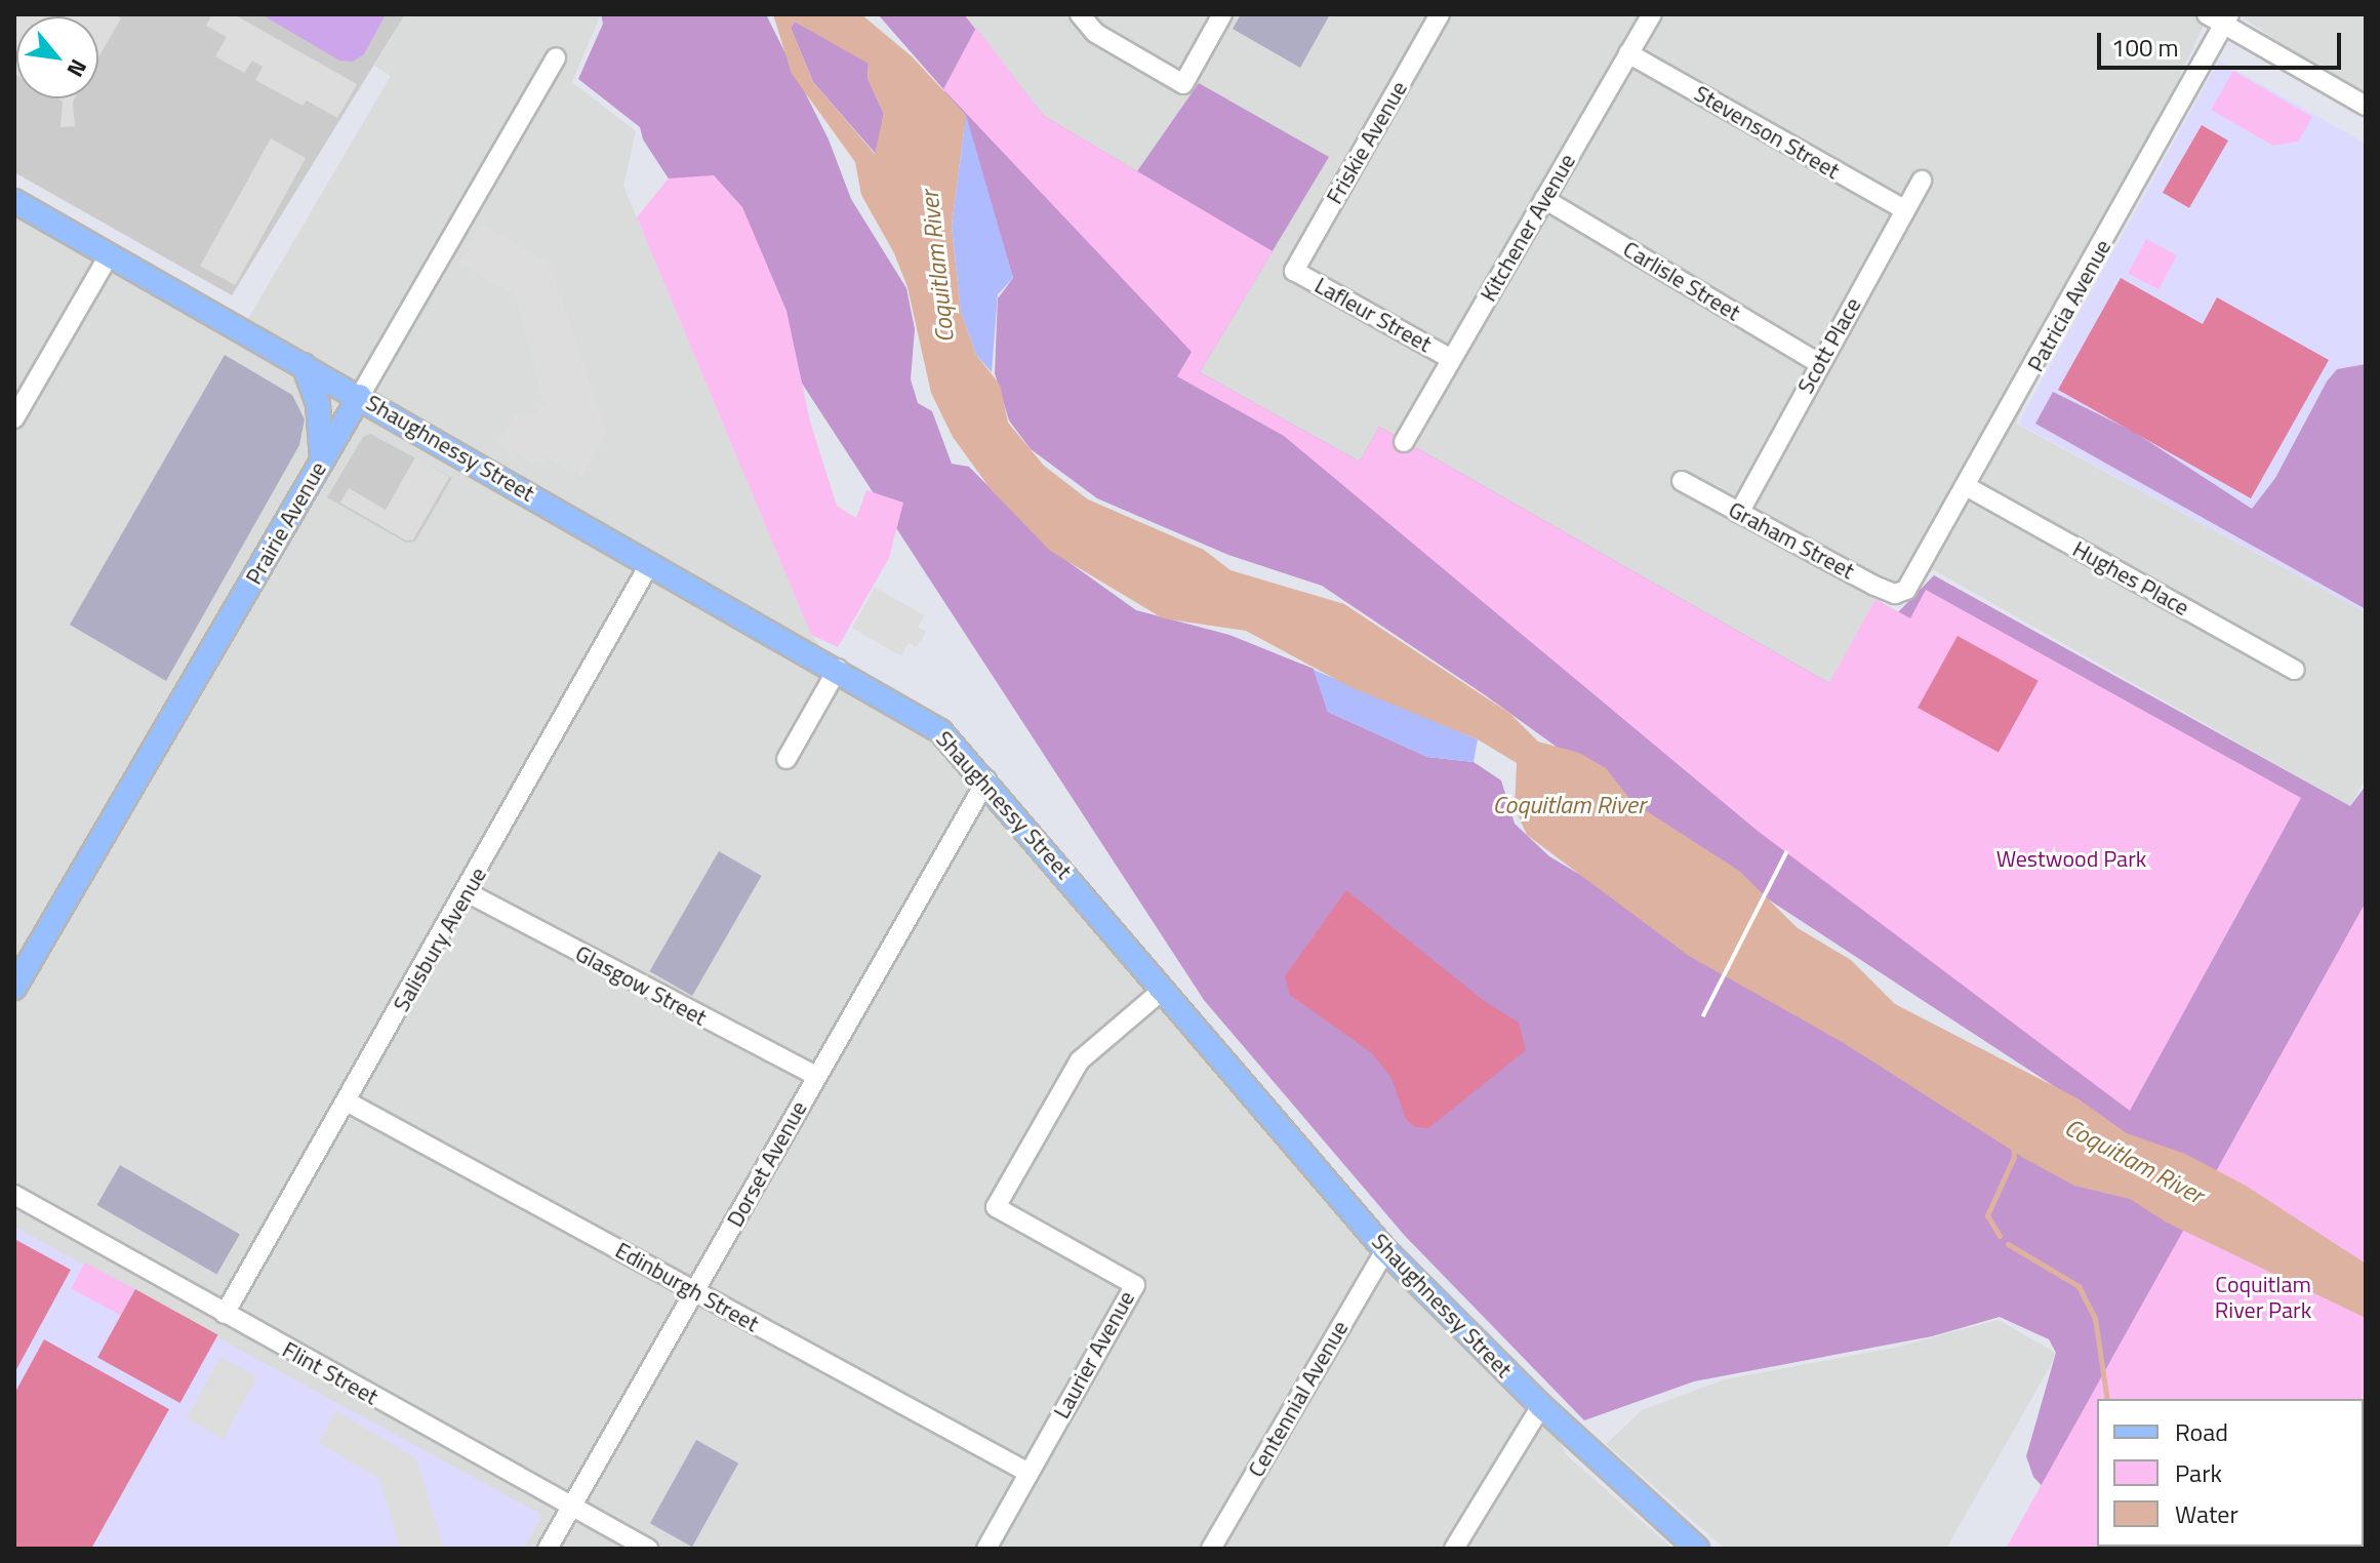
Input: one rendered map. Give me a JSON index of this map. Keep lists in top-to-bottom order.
{
  "streets": {
    "main road": ["Shaughnessy Street", "Prairie Avenue"],
    "street": [
      "Stevenson Street",
      "Friskie Avenue",
      "Kitchener Avenue",
      "Carlisle Street",
      "Patricia Avenue",
      "Lafleur Street",
      "Scott Place",
      "Graham Street",
      "Hughes Place",
      "Salisbury Avenue",
      "Glasgow Street",
      "Dorset Avenue",
      "Edinburgh Street",
      "Laurier Avenue",
      "Flint Street",
      "Centennial Avenue"
    ]
  },
  "crossings": [
    ["Stevenson Street", "Kitchener Avenue"],
    ["Stevenson Street", "Scott Place"],
    ["Friskie Avenue", "Lafleur Street"],
    ["Kitchener Avenue", "Carlisle Street"],
    ["Kitchener Avenue", "Lafleur Street"],
    ["Carlisle Street", "Scott Place"],
    ["Patricia Avenue", "Graham Street"],
    ["Patricia Avenue", "Hughes Place"],
    ["Scott Place", "Graham Street"],
    ["Shaughnessy Street", "Prairie Avenue"],
    ["Shaughnessy Street", "Salisbury Avenue"],
    ["Shaughnessy Street", "Dorset Avenue"],
    ["Shaughnessy Street", "Laurier Avenue"],
    ["Shaughnessy Street", "Centennial Avenue"],
    ["Salisbury Avenue", "Glasgow Street"],
    ["Salisbury Avenue", "Edinburgh Street"],
    ["Salisbury Avenue", "Flint Street"],
    ["Glasgow Street", "Dorset Avenue"],
    ["Dorset Avenue", "Edinburgh Street"],
    ["Dorset Avenue", "Flint Street"],
    ["Edinburgh Street", "Laurier Avenue"]
  ],
  "water": ["Coquitlam River"],
  "parks": ["Westwood Park", "Coquitlam River Park"],
  "legend": ["Road", "Park", "Water"],
  "scale_bar": "100 m",
  "north": "bottom right"
}
